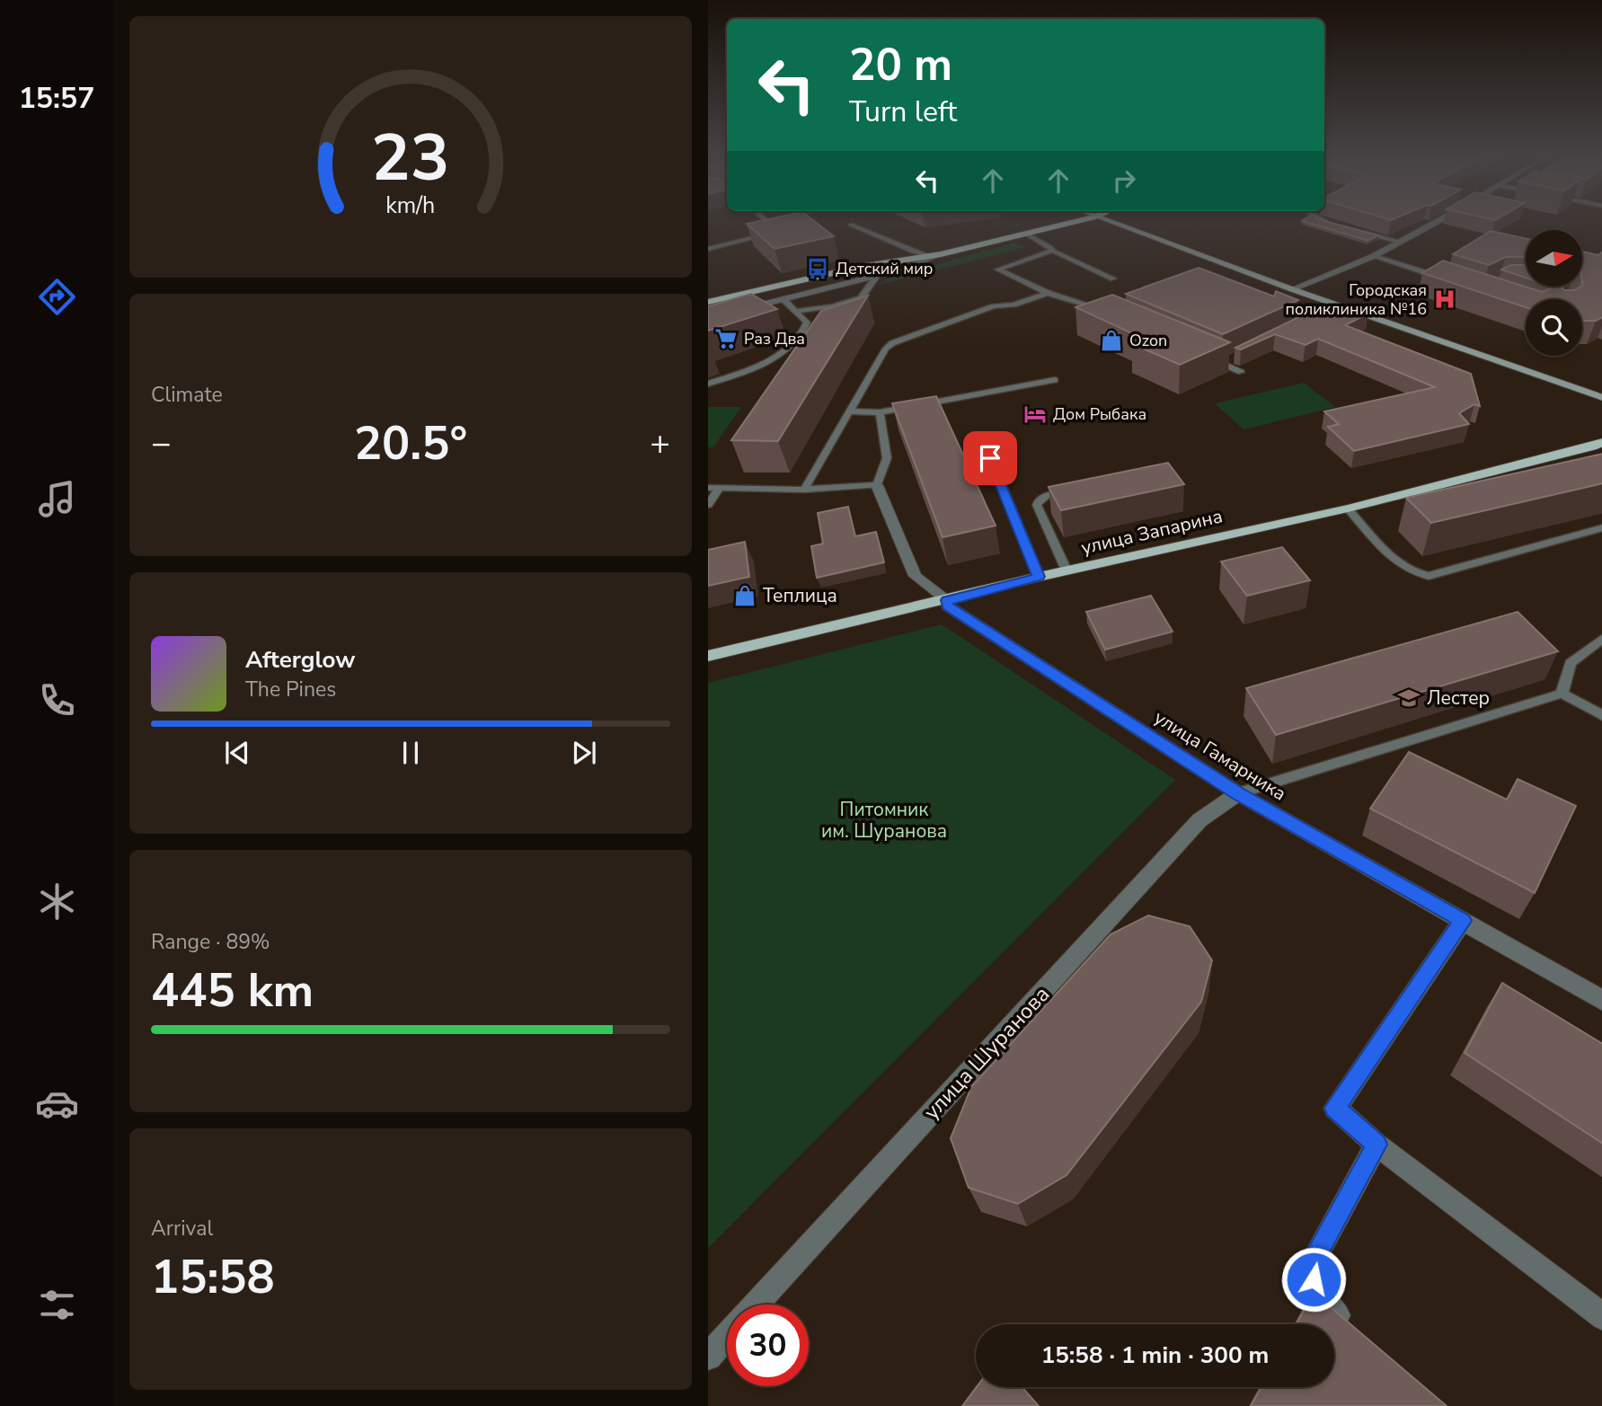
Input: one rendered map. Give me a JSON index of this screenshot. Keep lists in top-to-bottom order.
{
  "streets": {
    "main road": ["улица Запарина"],
    "street": ["улица Гамарника", "улица Шуранова"]
  },
  "crossings": [
    ["улица Запарина", "улица Гамарника"],
    ["улица Гамарника", "улица Шуранова"]
  ],
  "parks": ["Питомник им. Шуранова"],
  "places": {
    "bus stop": ["Детский мир"],
    "hospital": ["Городская поликлиника №16"],
    "supermarket": ["Раз Два"],
    "shop": ["Ozon", "Теплица"],
    "hotel": ["Дом Рыбака"],
    "school or university": ["Лестер"]
  },
  "north": "right",
  "page": {
    "tabs": "15:57",
    "turn": ["20 m", "Turn left"],
    "tile": [
      "Climate",
      ["Range · 89%", "445 km"],
      ["Arrival", "15:58"]
    ],
    "heat": ["−", "20.5°", "+"],
    "song": ["Afterglow", "The Pines"],
    "limit": "30",
    "trip": "15:58 · 1 min · 300 m",
    "gauge": ["23", "km/h"]
  }
}
